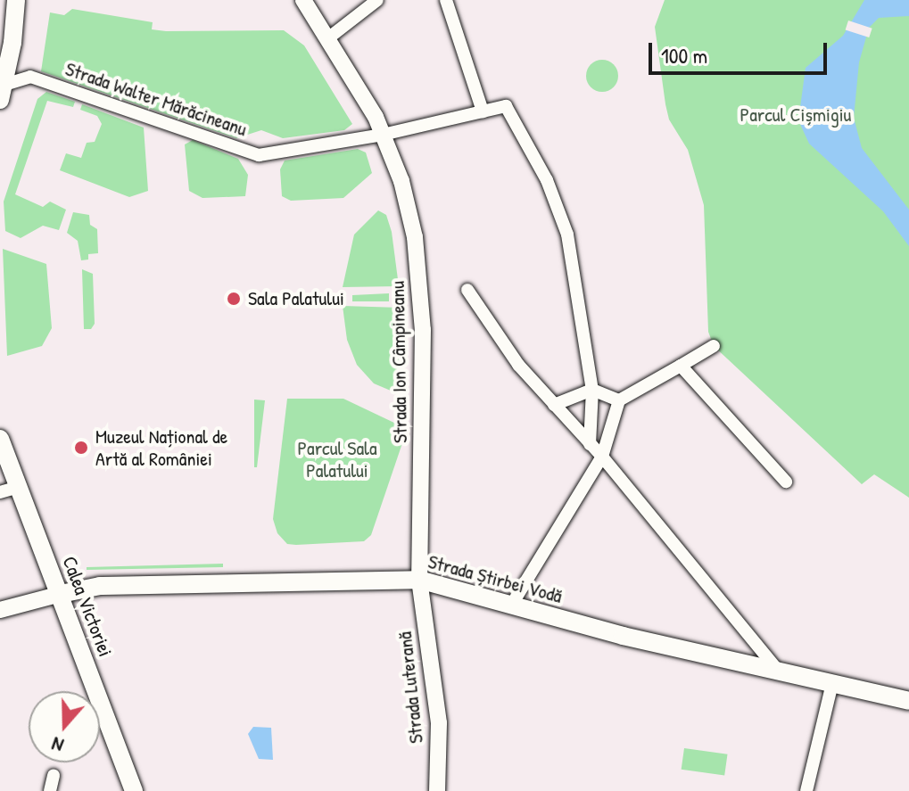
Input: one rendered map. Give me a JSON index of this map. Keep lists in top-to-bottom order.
{
  "streets": {
    "main road": ["Strada Știrbei Vodă", "Calea Victoriei"],
    "street": ["Strada Walter Mărăcineanu", "Strada Ion Câmpineanu", "Strada Luterană"]
  },
  "crossings": [
    ["Strada Walter Mărăcineanu", "Strada Ion Câmpineanu"],
    ["Strada Ion Câmpineanu", "Strada Știrbei Vodă"],
    ["Strada Ion Câmpineanu", "Strada Luterană"],
    ["Strada Știrbei Vodă", "Calea Victoriei"],
    ["Strada Știrbei Vodă", "Strada Luterană"]
  ],
  "parks": ["Parcul Cișmigiu", "Parcul Sala Palatului"],
  "places": ["Sala Palatului", "Muzeul Național de Artă al României"],
  "scale_bar": "100 m",
  "north": "bottom"
}
